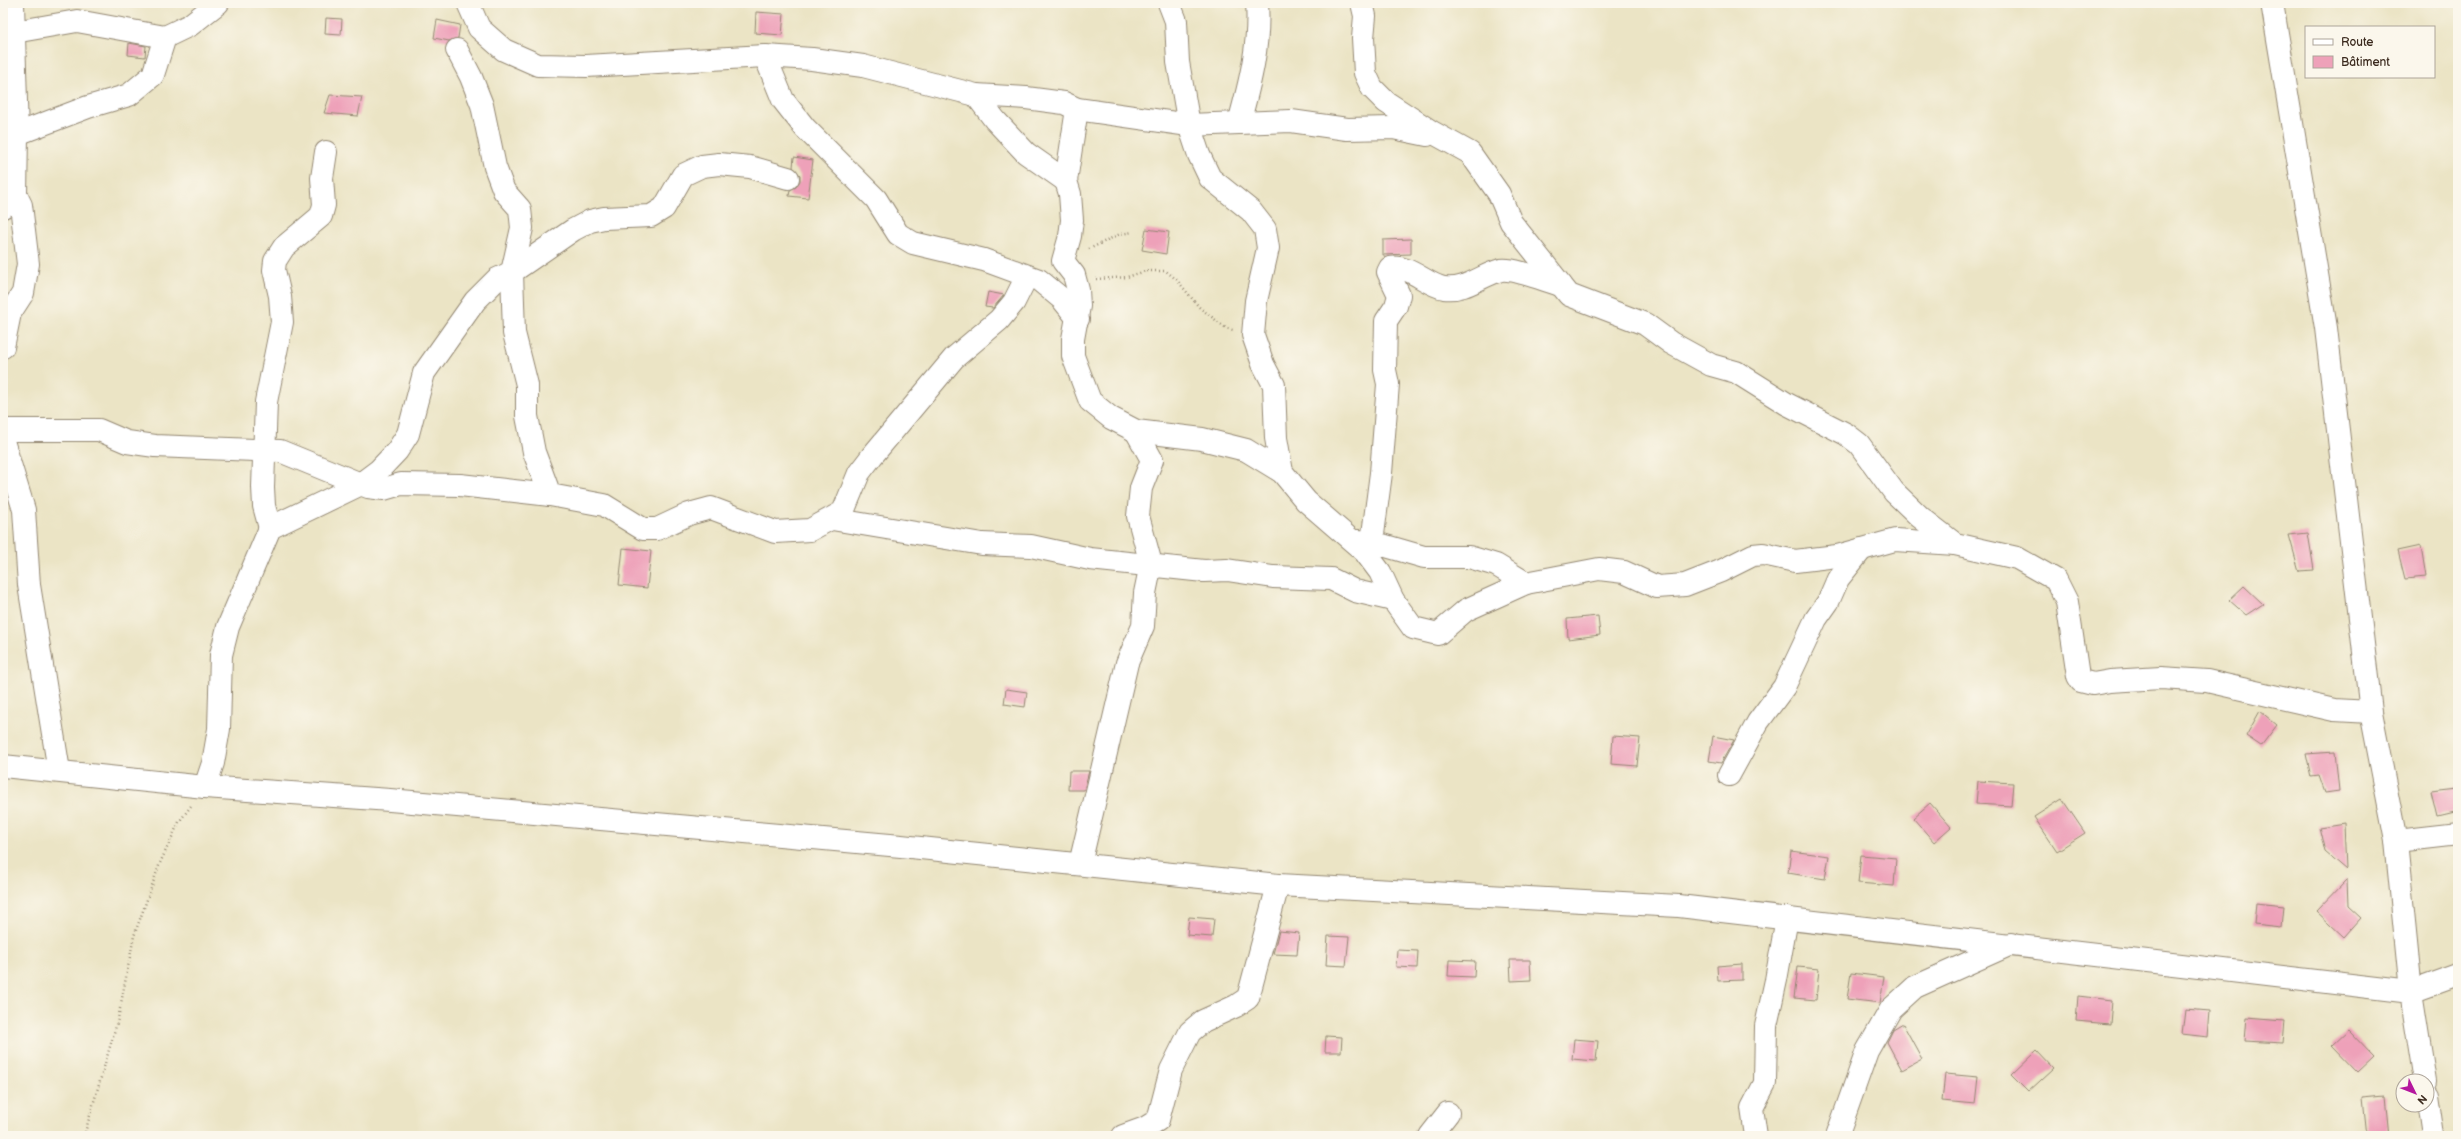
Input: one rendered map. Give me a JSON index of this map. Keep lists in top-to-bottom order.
{
  "legend": ["Route", "Bâtiment"],
  "north": "bottom right"
}
